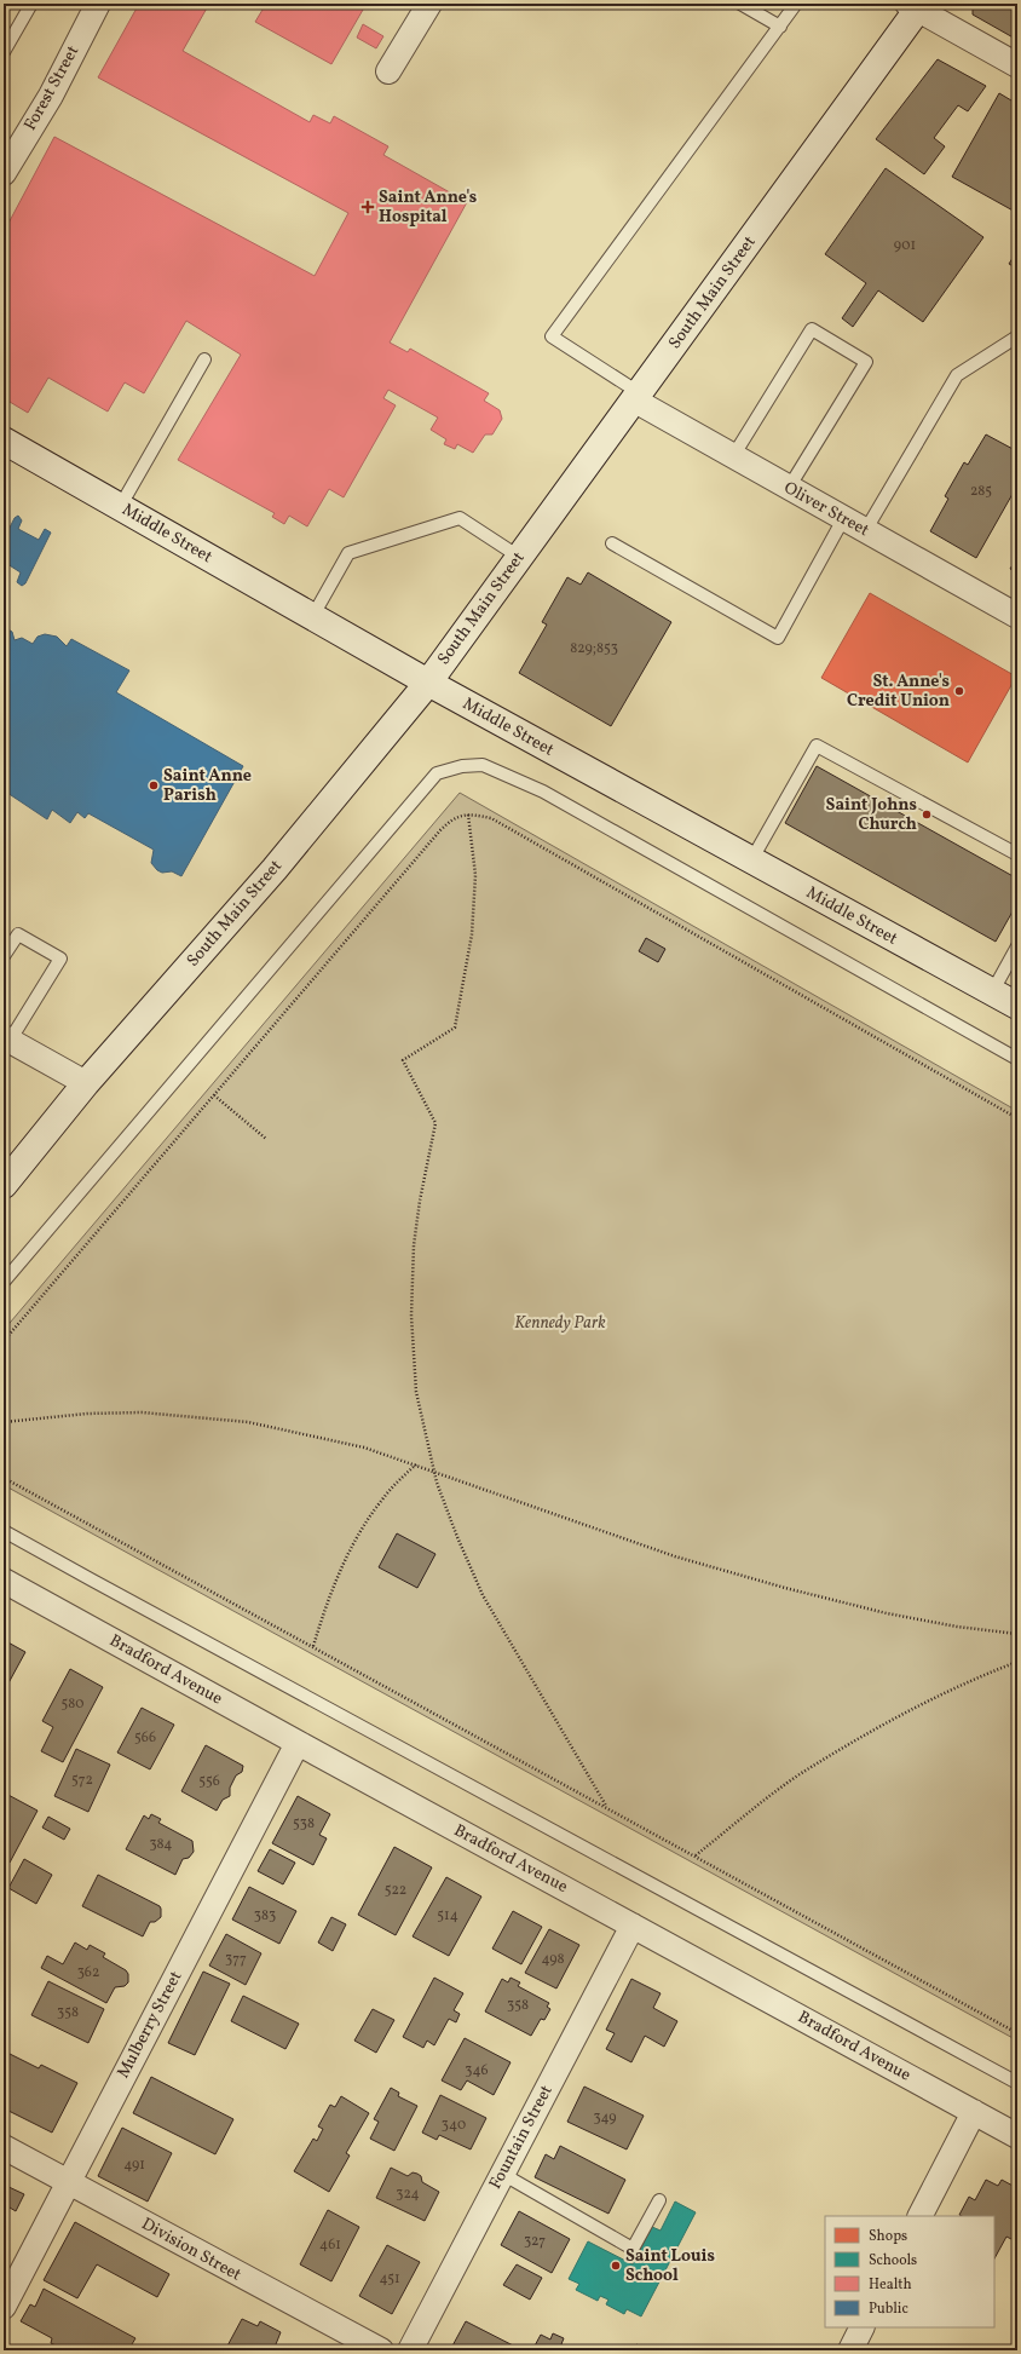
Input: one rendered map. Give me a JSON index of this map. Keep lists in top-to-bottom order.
{
  "streets": {
    "main road": ["South Main Street", "Middle Street"],
    "street": [
      "Forest Street",
      "Oliver Street",
      "Bradford Avenue",
      "Mulberry Street",
      "Fountain Street",
      "Division Street"
    ]
  },
  "crossings": [
    ["South Main Street", "Oliver Street"],
    ["South Main Street", "Middle Street"],
    ["Bradford Avenue", "Mulberry Street"],
    ["Bradford Avenue", "Fountain Street"],
    ["Mulberry Street", "Division Street"]
  ],
  "parks": ["Kennedy Park"],
  "places": {
    "health": ["Saint Anne's Hospital"],
    "other": [
      "St. Anne's Credit Union",
      "Saint Anne Parish",
      "Saint Johns Church",
      "Saint Louis School"
    ]
  },
  "house_numbers": [
    "901",
    "285",
    "829;853",
    "580",
    "566",
    "572",
    "556",
    "538",
    "384",
    "522",
    "383",
    "514",
    "377",
    "498",
    "362",
    "358",
    "358",
    "346",
    "349",
    "340",
    "491",
    "324",
    "327",
    "461",
    "451"
  ],
  "legend": [
    "Shops",
    "Schools",
    "Health",
    "Public"
  ]
}
